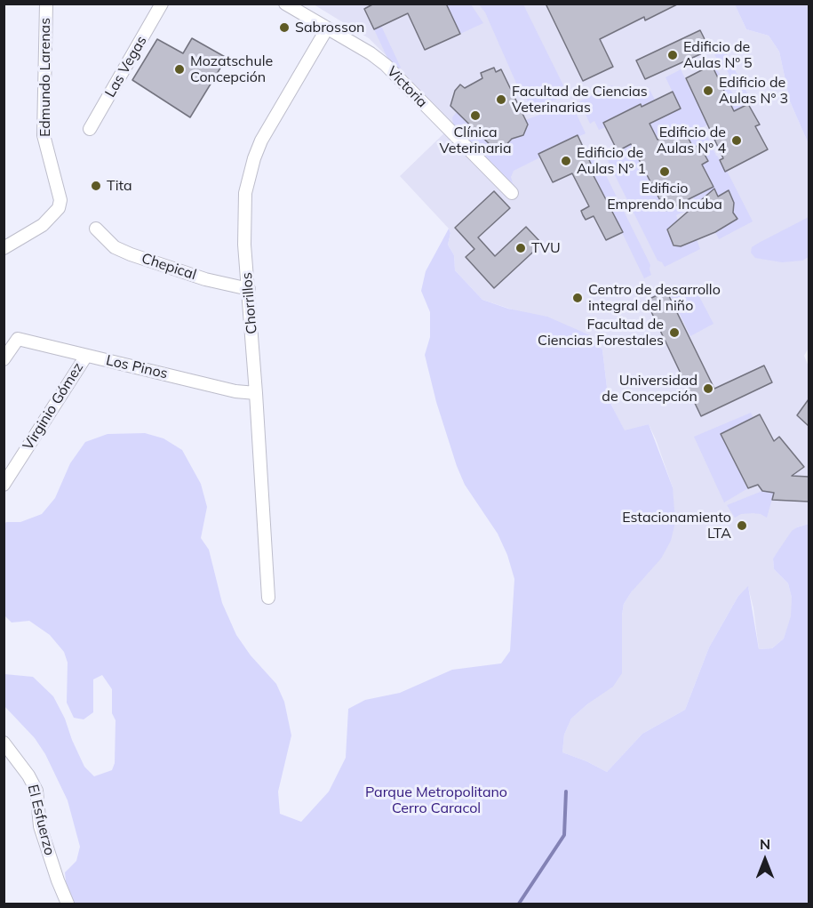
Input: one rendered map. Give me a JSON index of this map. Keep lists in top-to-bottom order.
{
  "streets": {
    "street": [
      "Las Vegas",
      "Edmundo Larenas",
      "Victoria",
      "Chepical",
      "Chorrillos",
      "Los Pinos",
      "Virginio Gómez",
      "El Esfuerzo"
    ]
  },
  "crossings": [
    ["Victoria", "Chorrillos"],
    ["Chepical", "Chorrillos"],
    ["Chorrillos", "Los Pinos"],
    ["Los Pinos", "Virginio Gómez"]
  ],
  "parks": ["Parque Metropolitano Cerro Caracol"],
  "places": [
    "Sabrosson",
    "Edificio de Aulas Nº 5",
    "Mozatschule Concepción",
    "Edificio de Aulas N° 3",
    "Facultad de Ciencias Veterinarias",
    "Clínica Veterinaria",
    "Edificio de Aulas N° 4",
    "Edificio de Aulas N° 1",
    "Edificio Emprendo Incuba",
    "Tita",
    "TVU",
    "Centro de desarrollo integral del niño",
    "Facultad de Ciencias Forestales",
    "Universidad de Concepción",
    "Estacionamiento LTA"
  ],
  "north": "top"
}
